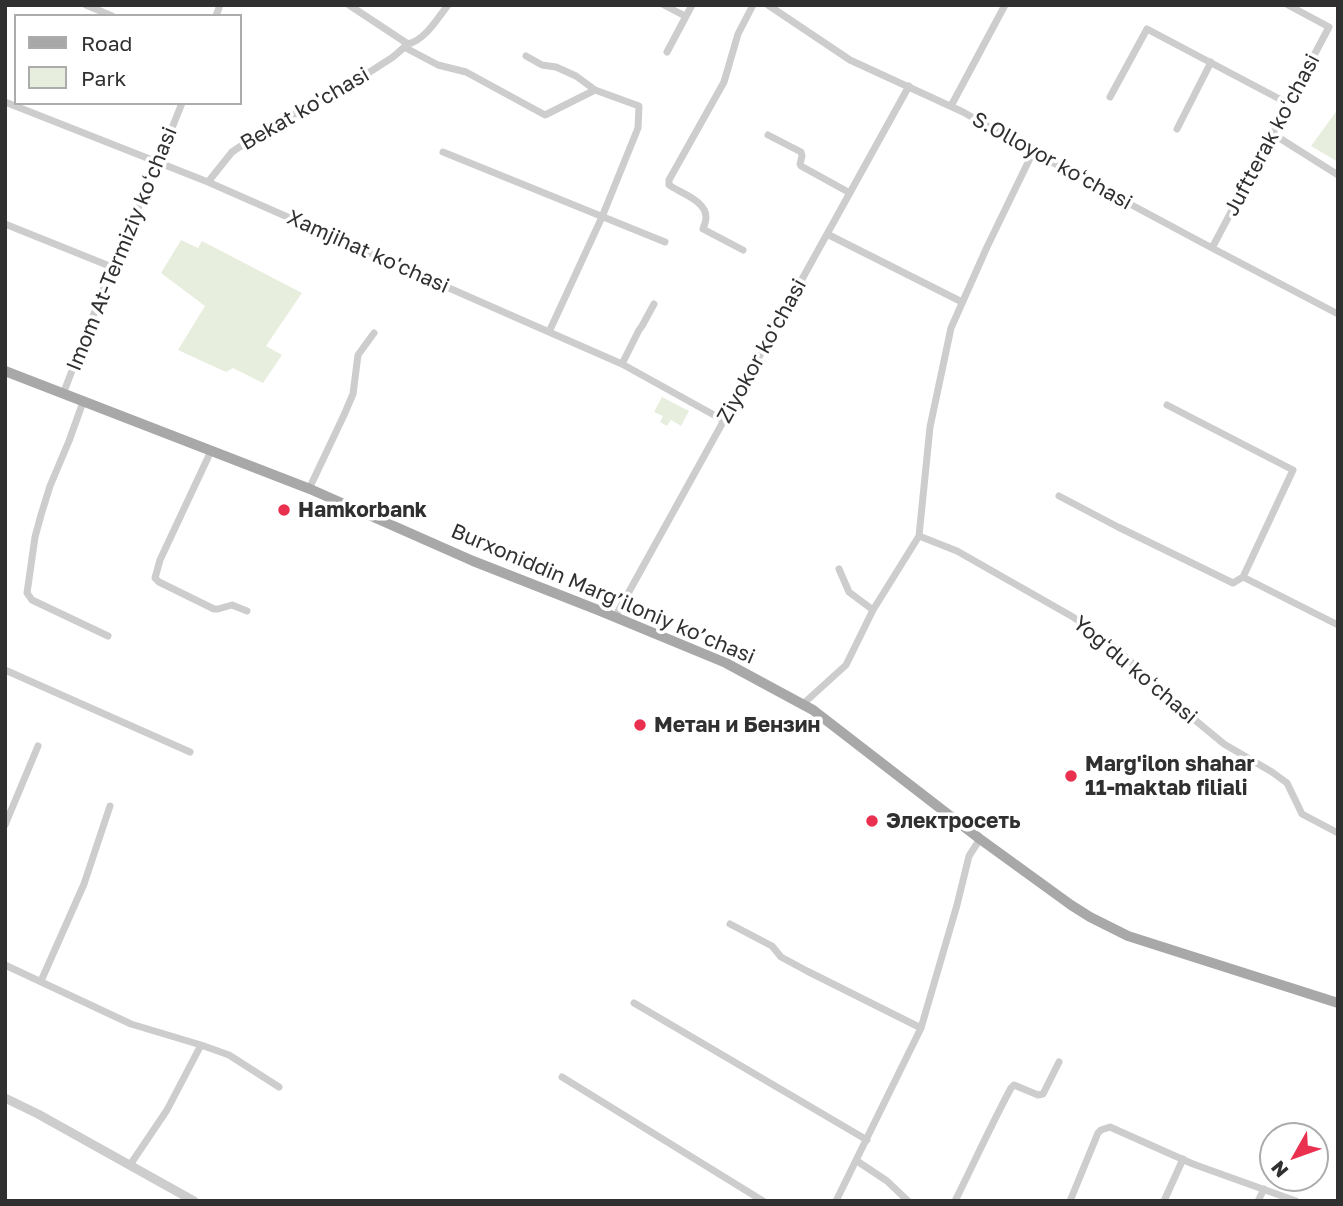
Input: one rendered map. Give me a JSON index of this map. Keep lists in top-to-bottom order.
{
  "streets": {
    "main road": ["Burxoniddin Marg’iloniy ko’chasi"],
    "street": [
      "Bekat ko'chasi",
      "Juftterak koʻchasi",
      "S.Olloyor koʻchasi",
      "Imom At-Termiziy koʻchasi",
      "Xamjihat ko'chasi",
      "Ziyokor ko'chasi",
      "Yogʻdu koʻchasi"
    ]
  },
  "crossings": [
    ["Bekat ko'chasi", "Xamjihat ko'chasi"],
    ["Juftterak koʻchasi", "S.Olloyor koʻchasi"],
    ["S.Olloyor koʻchasi", "Ziyokor ko'chasi"],
    ["Imom At-Termiziy koʻchasi", "Xamjihat ko'chasi"],
    ["Imom At-Termiziy koʻchasi", "Burxoniddin Marg’iloniy ko’chasi"],
    ["Xamjihat ko'chasi", "Ziyokor ko'chasi"],
    ["Ziyokor ko'chasi", "Burxoniddin Marg’iloniy ko’chasi"]
  ],
  "places": [
    "Hamkorbank",
    "Метан и Бензин",
    "Marg'ilon shahar 11-maktab filiali",
    "Электросеть"
  ],
  "legend": ["Road", "Park"],
  "north": "bottom left"
}
